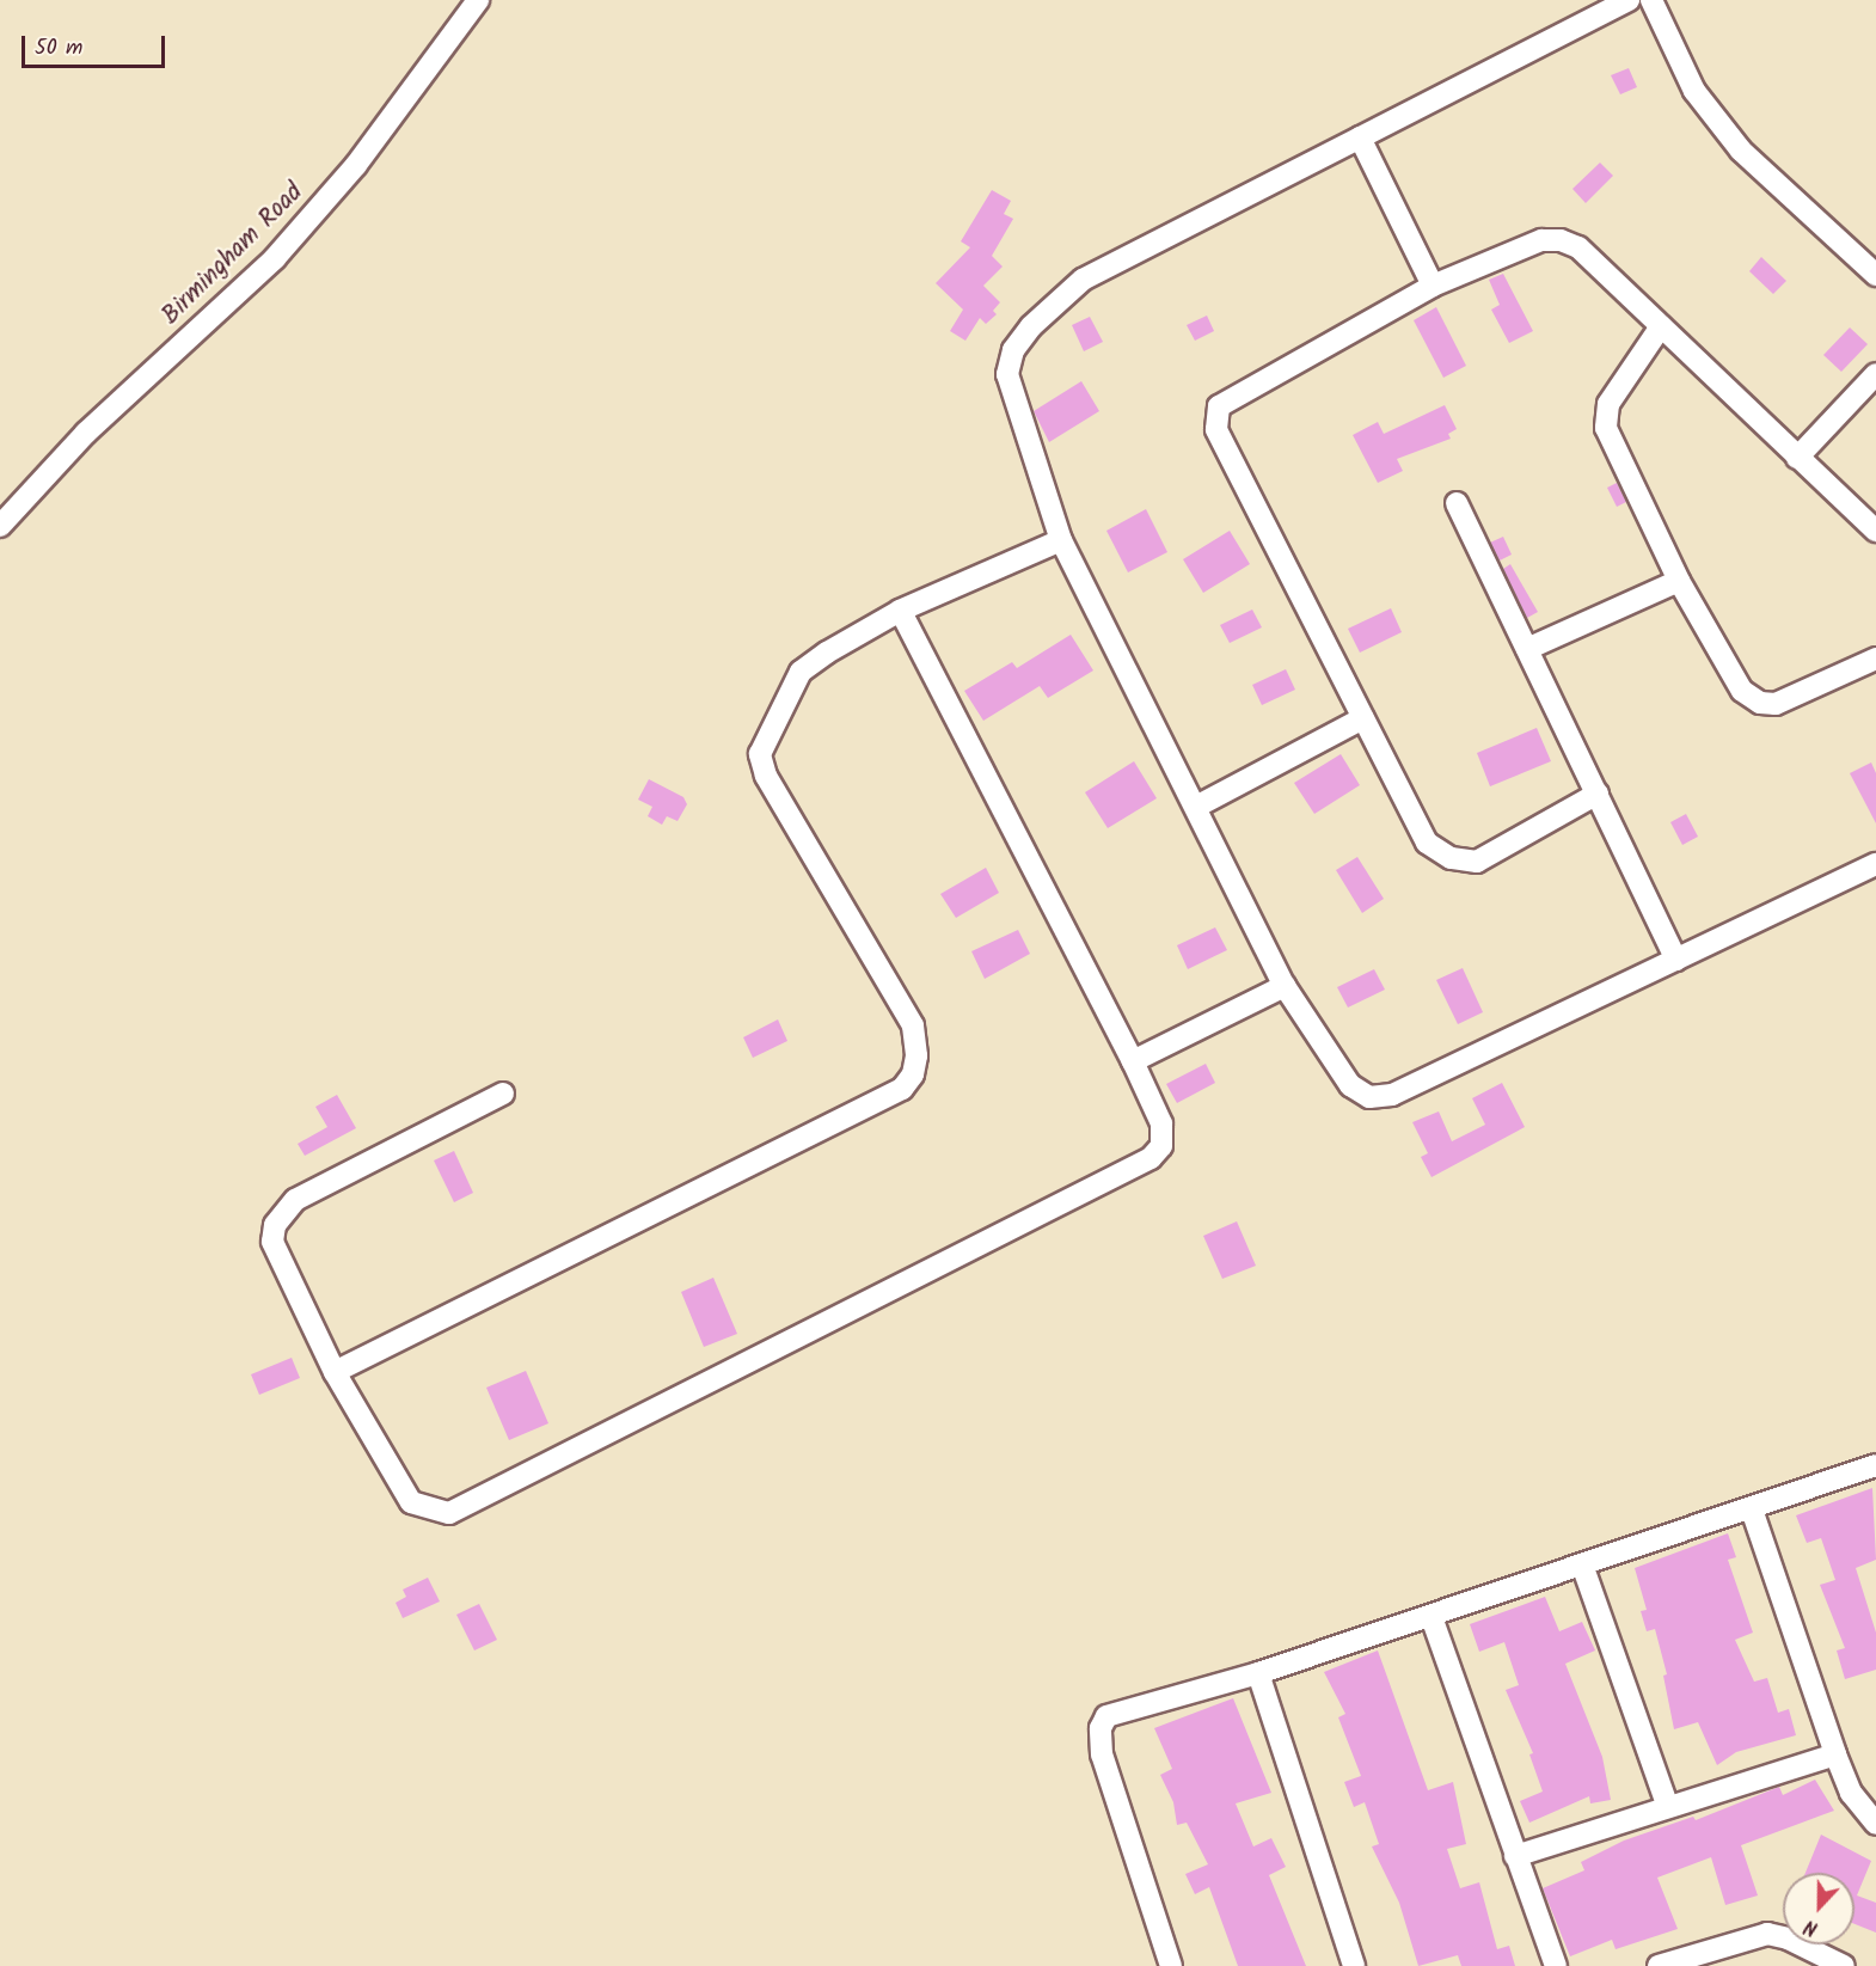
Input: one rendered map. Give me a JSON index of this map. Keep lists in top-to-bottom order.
{
  "streets": {
    "street": ["Birmingham Road"]
  },
  "scale_bar": "50 m",
  "north": "bottom"
}
